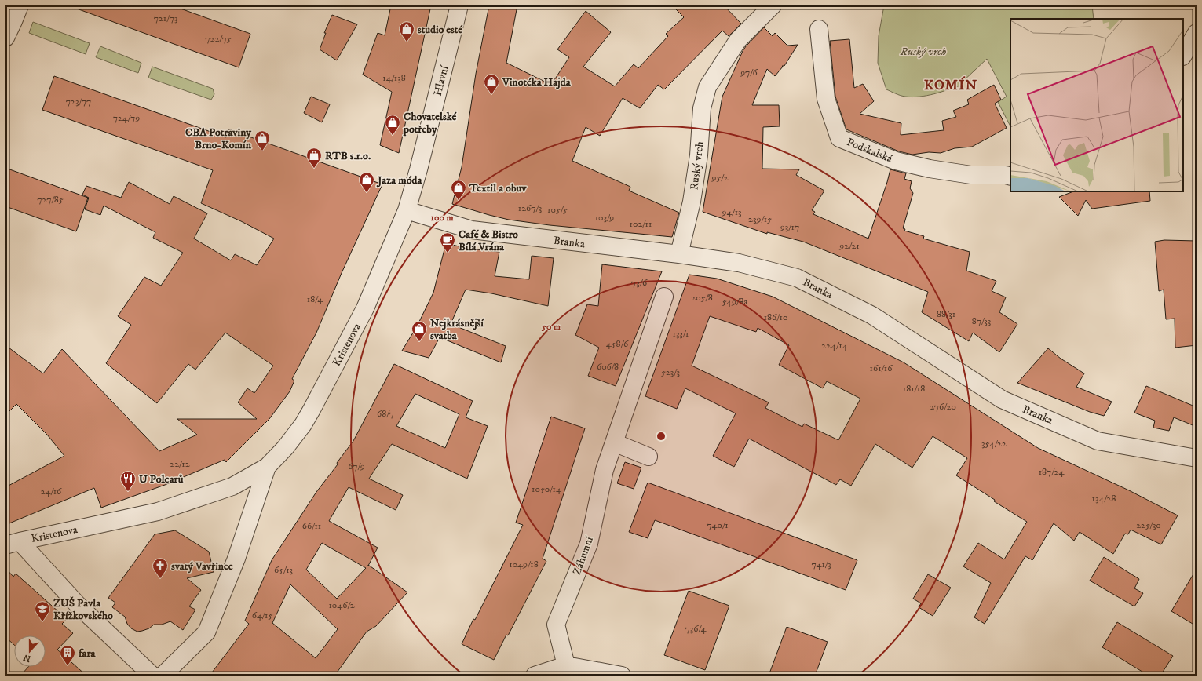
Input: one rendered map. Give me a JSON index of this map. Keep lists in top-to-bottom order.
{
  "streets": {
    "street": [
      "Hlavní",
      "Podskalská",
      "Ruský vrch",
      "Branka",
      "Kristenova",
      "Záhumní"
    ]
  },
  "crossings": [
    ["Hlavní", "Branka"],
    ["Hlavní", "Kristenova"],
    ["Ruský vrch", "Branka"],
    ["Branka", "Kristenova"]
  ],
  "districts": ["KOMÍN"],
  "parks": ["Ruský vrch"],
  "places": {
    "shop": [
      "studio esté",
      "Vinotéka Hajda",
      "Chovatelské potřeby",
      "CBA Potraviny Brno-Komín",
      "RTB s.r.o.",
      "Jaza móda",
      "Textil a obuv",
      "Nejkrásnější svatba"
    ],
    "cafe": ["Café & Bistro Bílá Vrána"],
    "restaurant": ["U Polcarů"],
    "church": ["svatý Vavřinec"],
    "school or university": ["ZUŠ Pavla Křížkovského"],
    "building": ["fara"]
  },
  "house_numbers": [
    "721/73",
    "722/75",
    "97/6",
    "14/138",
    "723/77",
    "724/79",
    "95/2",
    "727/85",
    "1267/3",
    "105/5",
    "94/13",
    "103/9",
    "239/15",
    "102/11",
    "93/17",
    "92/21",
    "73/6",
    "205/8",
    "18/4",
    "549/8a",
    "88/31",
    "186/10",
    "87/33",
    "133/1",
    "458/6",
    "224/14",
    "606/8",
    "161/16",
    "523/3",
    "181/18",
    "276/20",
    "68/7",
    "354/22",
    "22/12",
    "67/9",
    "187/24",
    "1050/14",
    "24/16",
    "134/28",
    "740/1",
    "225/30",
    "66/11",
    "1049/18",
    "741/3",
    "65/13",
    "1046/2",
    "64/15",
    "736/4"
  ],
  "north": "bottom",
  "rings": ["100 m", "50 m"]
}
